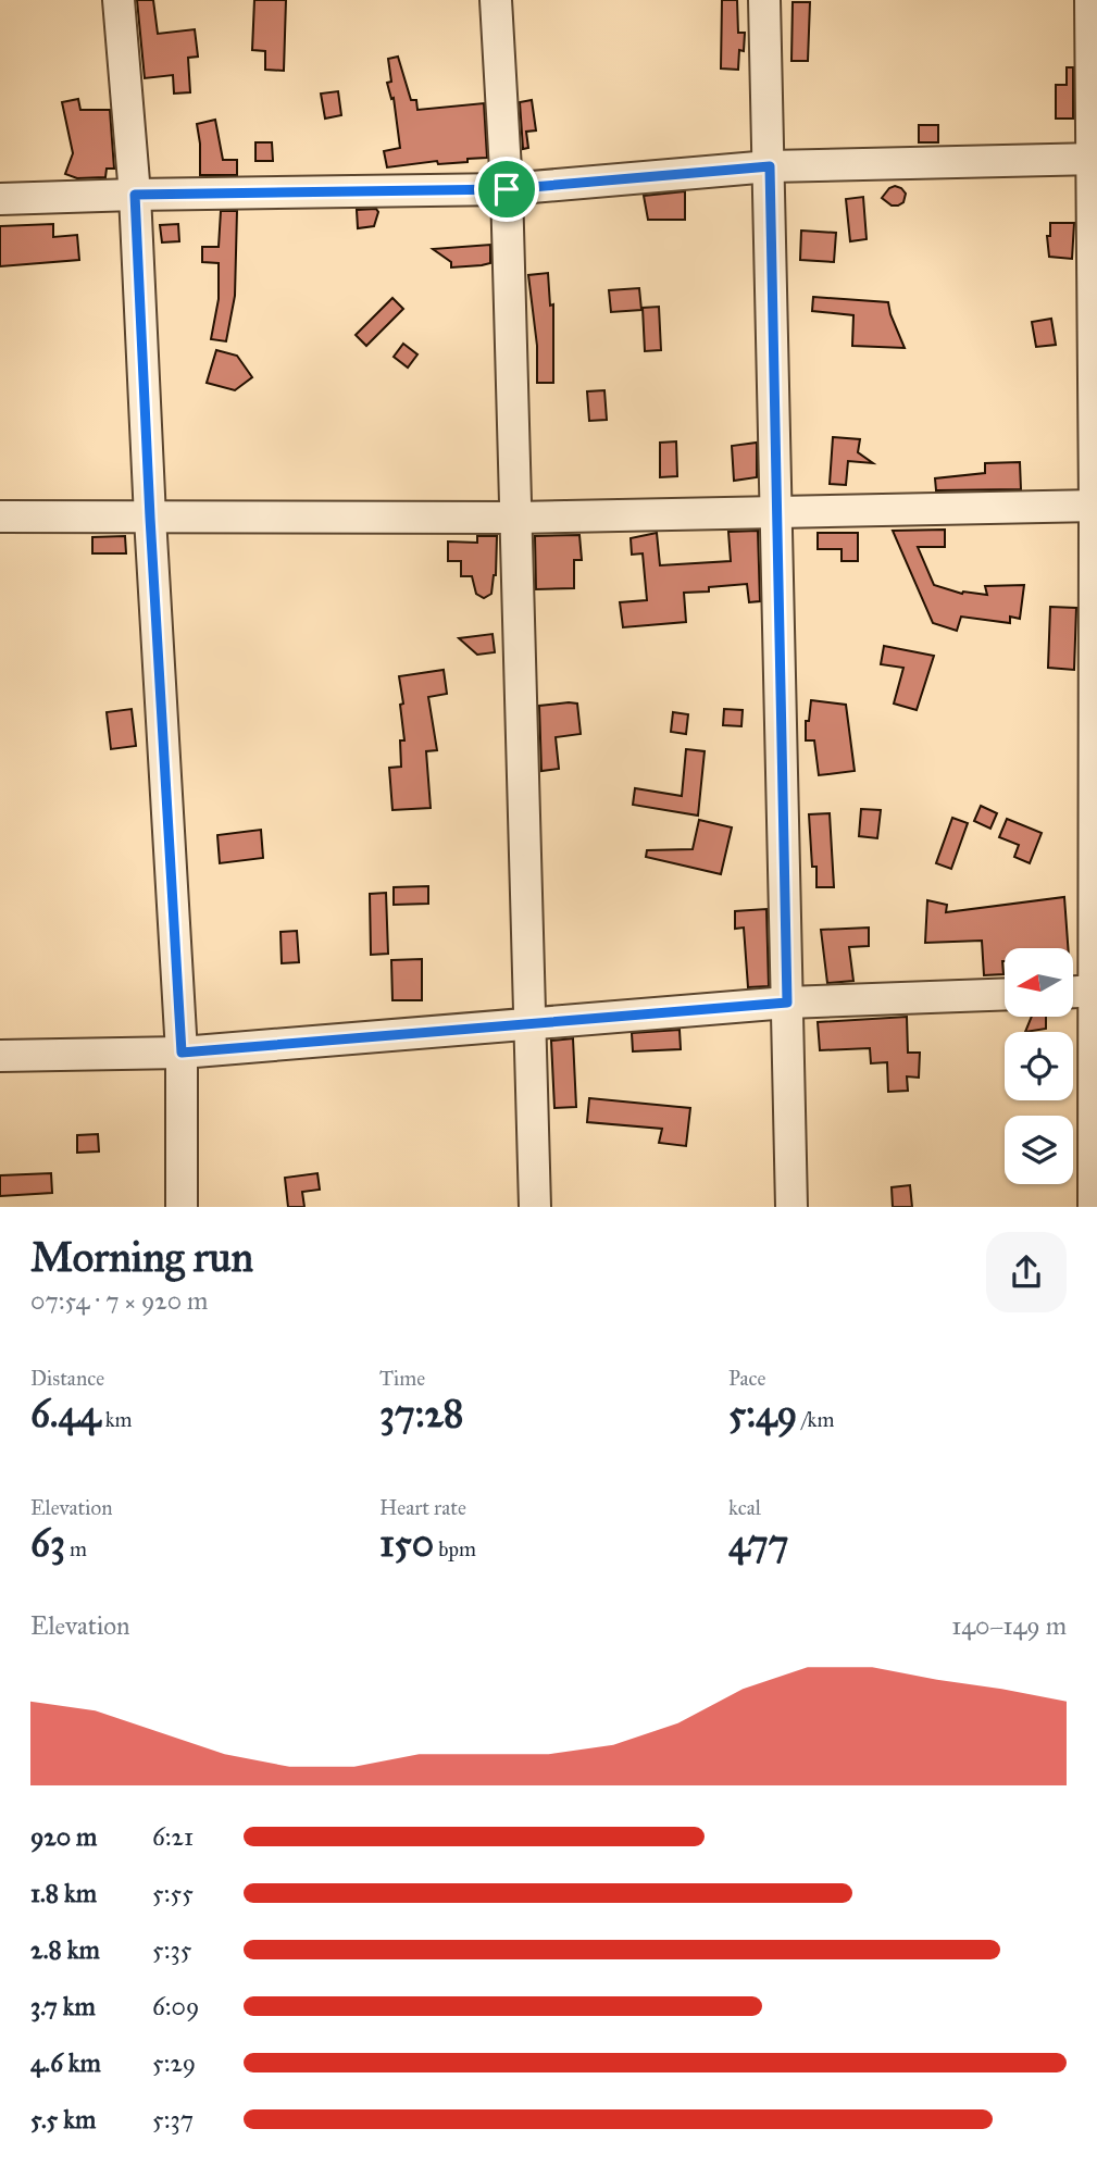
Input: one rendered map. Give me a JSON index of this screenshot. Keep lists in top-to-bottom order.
{
  "north": "left",
  "page": {
    "heading": ["Morning run", "07:54 · 7 × 920 m"],
    "stats": [
      ["Distance", "6.44 km"],
      ["Time", "37:28"],
      ["Pace", "5:49 /km"],
      ["Elevation", "63 m"],
      ["Heart rate", "150 bpm"],
      ["kcal", "477"]
    ],
    "chart": ["Elevation", "140–149 m"],
    "list": [
      {
        "name": "920 m",
        "note": "6:21"
      },
      {
        "name": "1.8 km",
        "note": "5:55"
      },
      {
        "name": "2.8 km",
        "note": "5:35"
      },
      {
        "name": "3.7 km",
        "note": "6:09"
      },
      {
        "name": "4.6 km",
        "note": "5:29"
      },
      {
        "name": "5.5 km",
        "note": "5:37"
      }
    ]
  }
}
